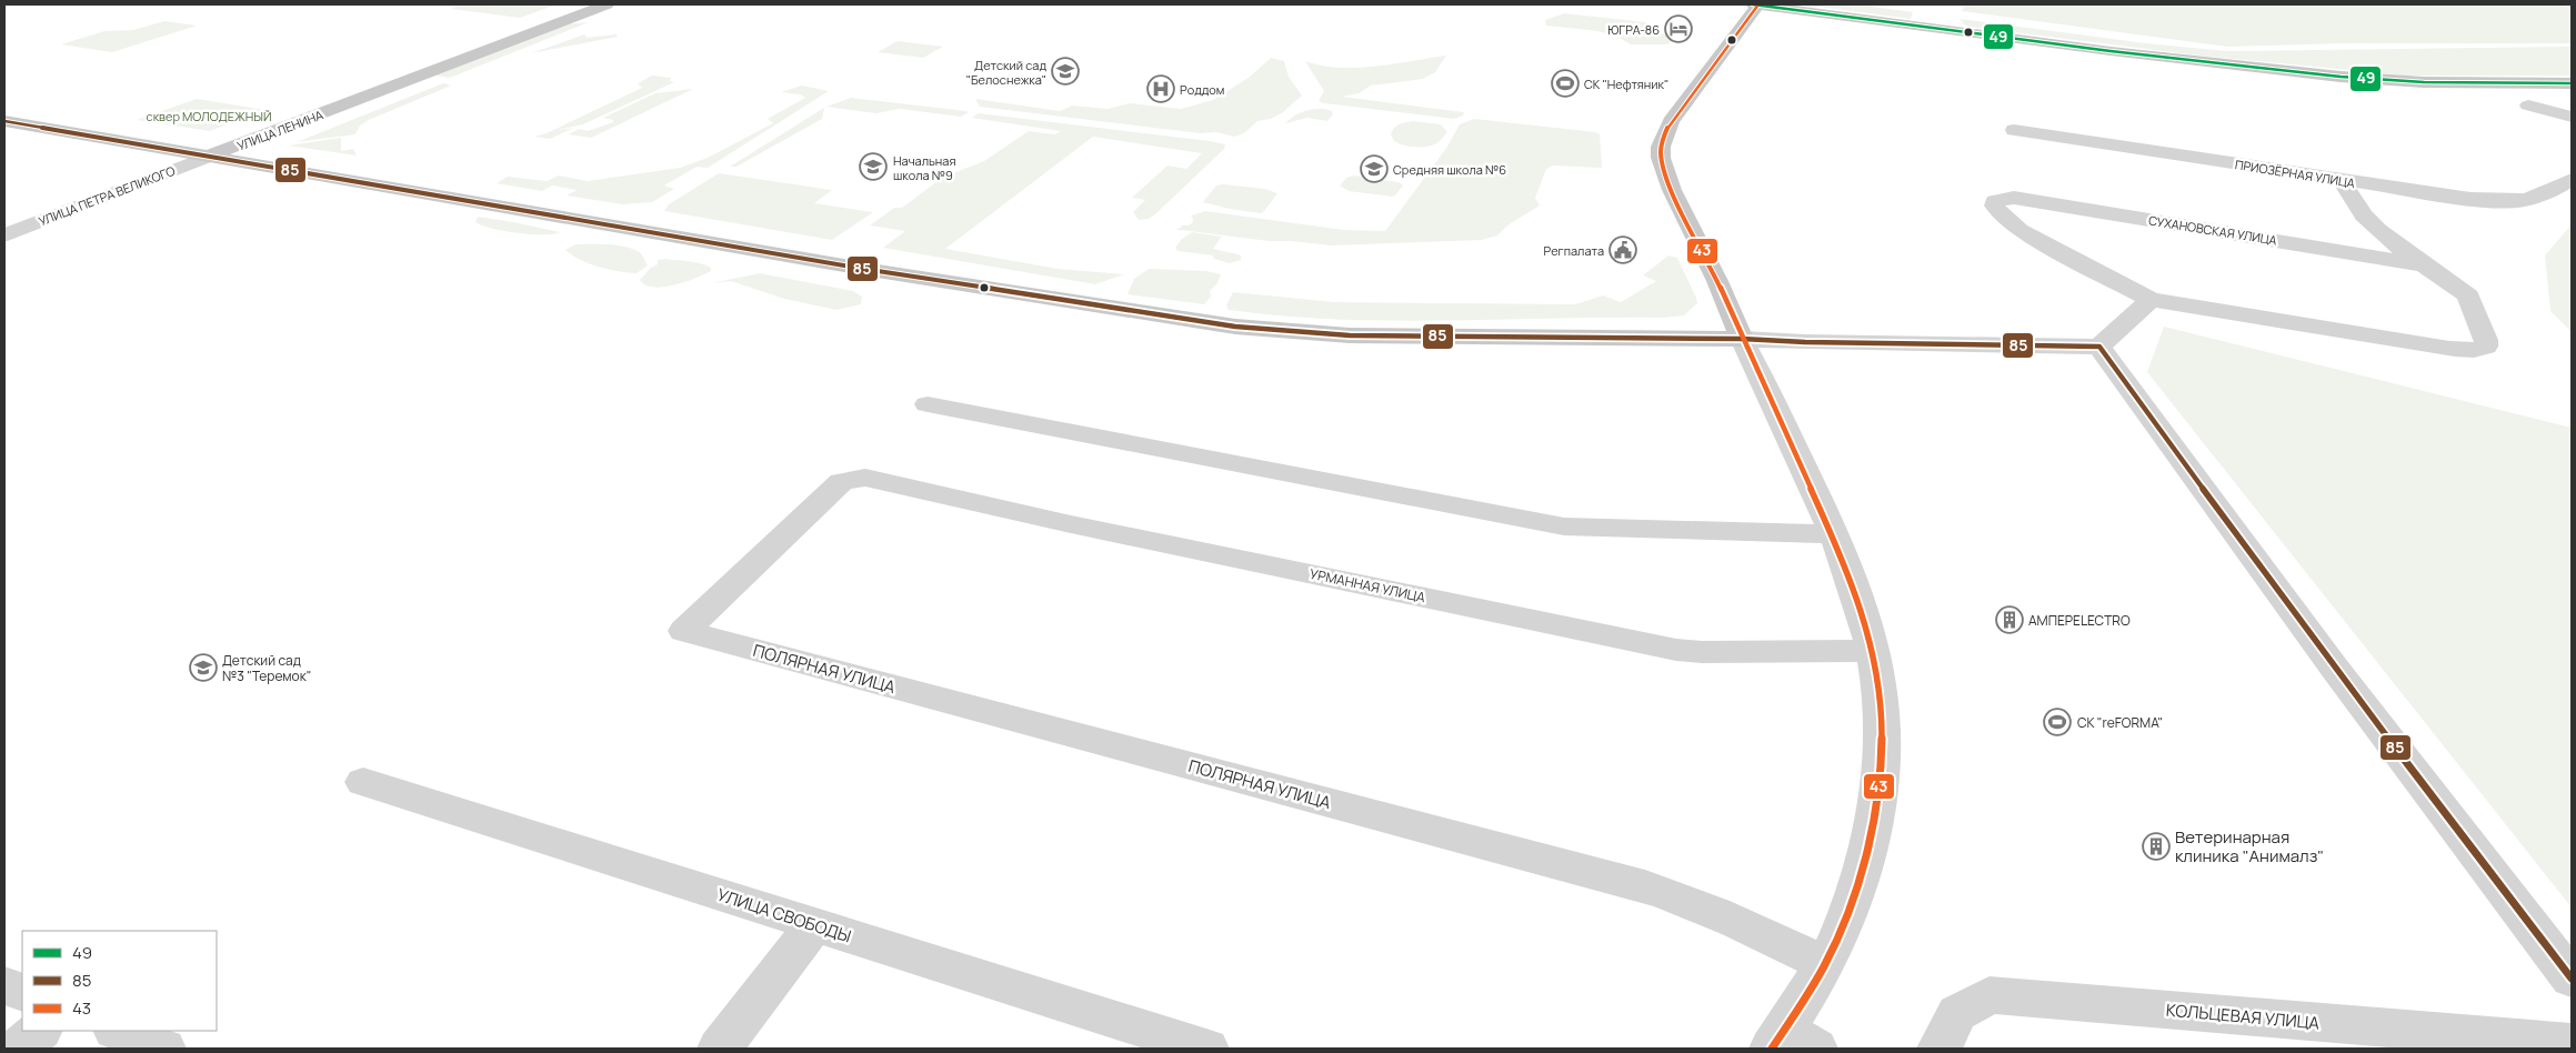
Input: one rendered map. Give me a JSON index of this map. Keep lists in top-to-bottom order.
{
  "streets": {
    "main road": ["УЛИЦА ЛЕНИНА"],
    "street": [
      "ПРИОЗЁРНАЯ УЛИЦА",
      "УЛИЦА ПЕТРА ВЕЛИКОГО",
      "СУХАНОВСКАЯ УЛИЦА",
      "УРМАННАЯ УЛИЦА",
      "ПОЛЯРНАЯ УЛИЦА",
      "УЛИЦА СВОБОДЫ",
      "КОЛЬЦЕВАЯ УЛИЦА"
    ]
  },
  "crossings": [
    ["УЛИЦА ЛЕНИНА", "УЛИЦА ПЕТРА ВЕЛИКОГО"],
    ["УРМАННАЯ УЛИЦА", "ПОЛЯРНАЯ УЛИЦА"]
  ],
  "parks": ["сквер МОЛОДЕЖНЫЙ"],
  "places": {
    "hotel": ["ЮГРА-86"],
    "school or university": [
      "Детский сад \"Белоснежка\"",
      "Начальная школа №9",
      "Средняя школа №6",
      "Детский сад №3 \"Теремок\""
    ],
    "sports": ["СК \"Нефтяник\"", "СК \"reFORMA\""],
    "hospital": ["Роддом"],
    "public building": ["Регпалата"],
    "building": ["АМПЕРELECTRO", "Ветеринарная клиника \"Анималз\""]
  },
  "lines": ["transit line 49", "transit line 43", "transit line 85"],
  "legend": ["49", "85", "43"]
}
